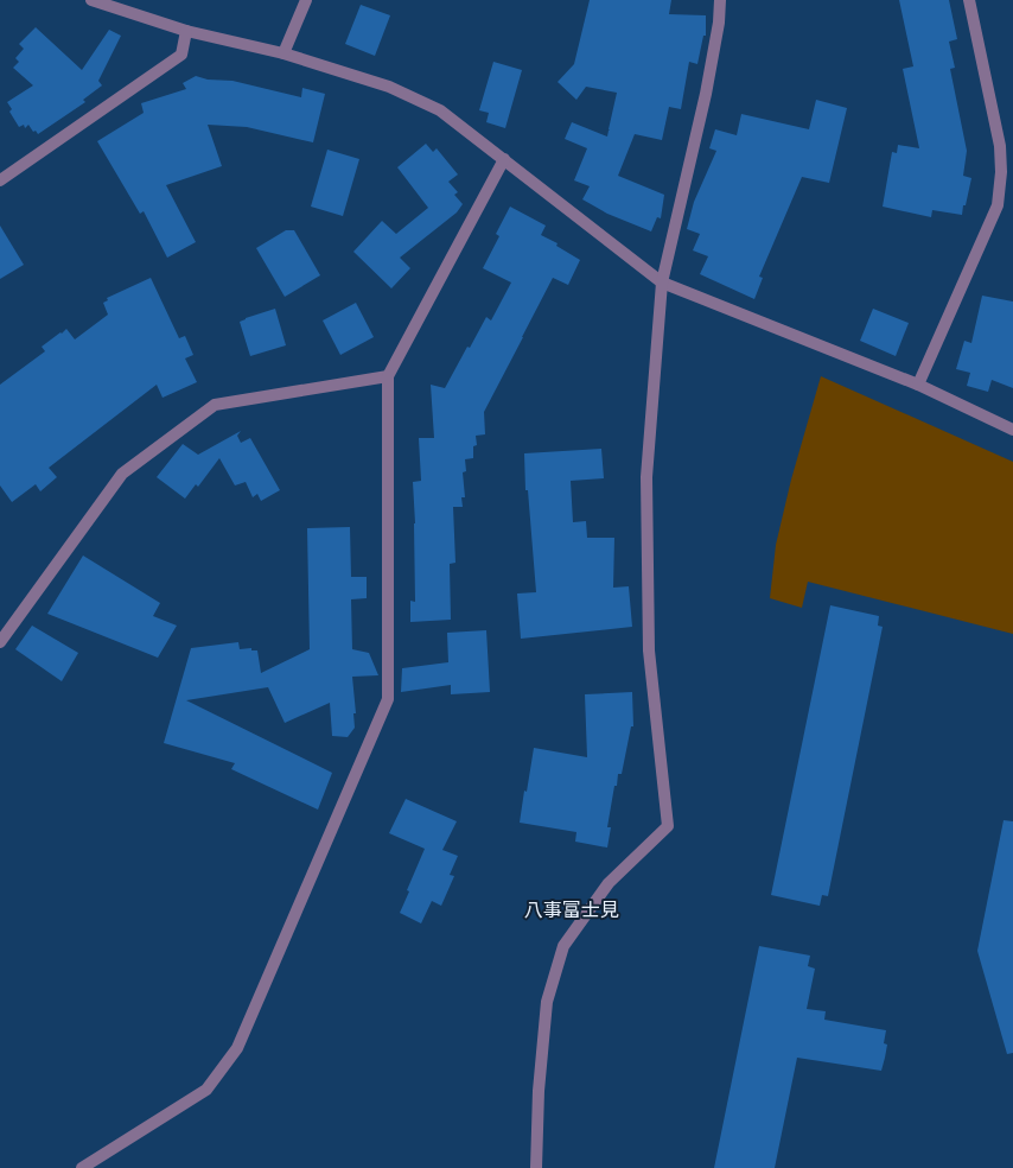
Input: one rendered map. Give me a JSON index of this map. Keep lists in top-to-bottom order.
{
  "districts": ["八事富士見"]
}
